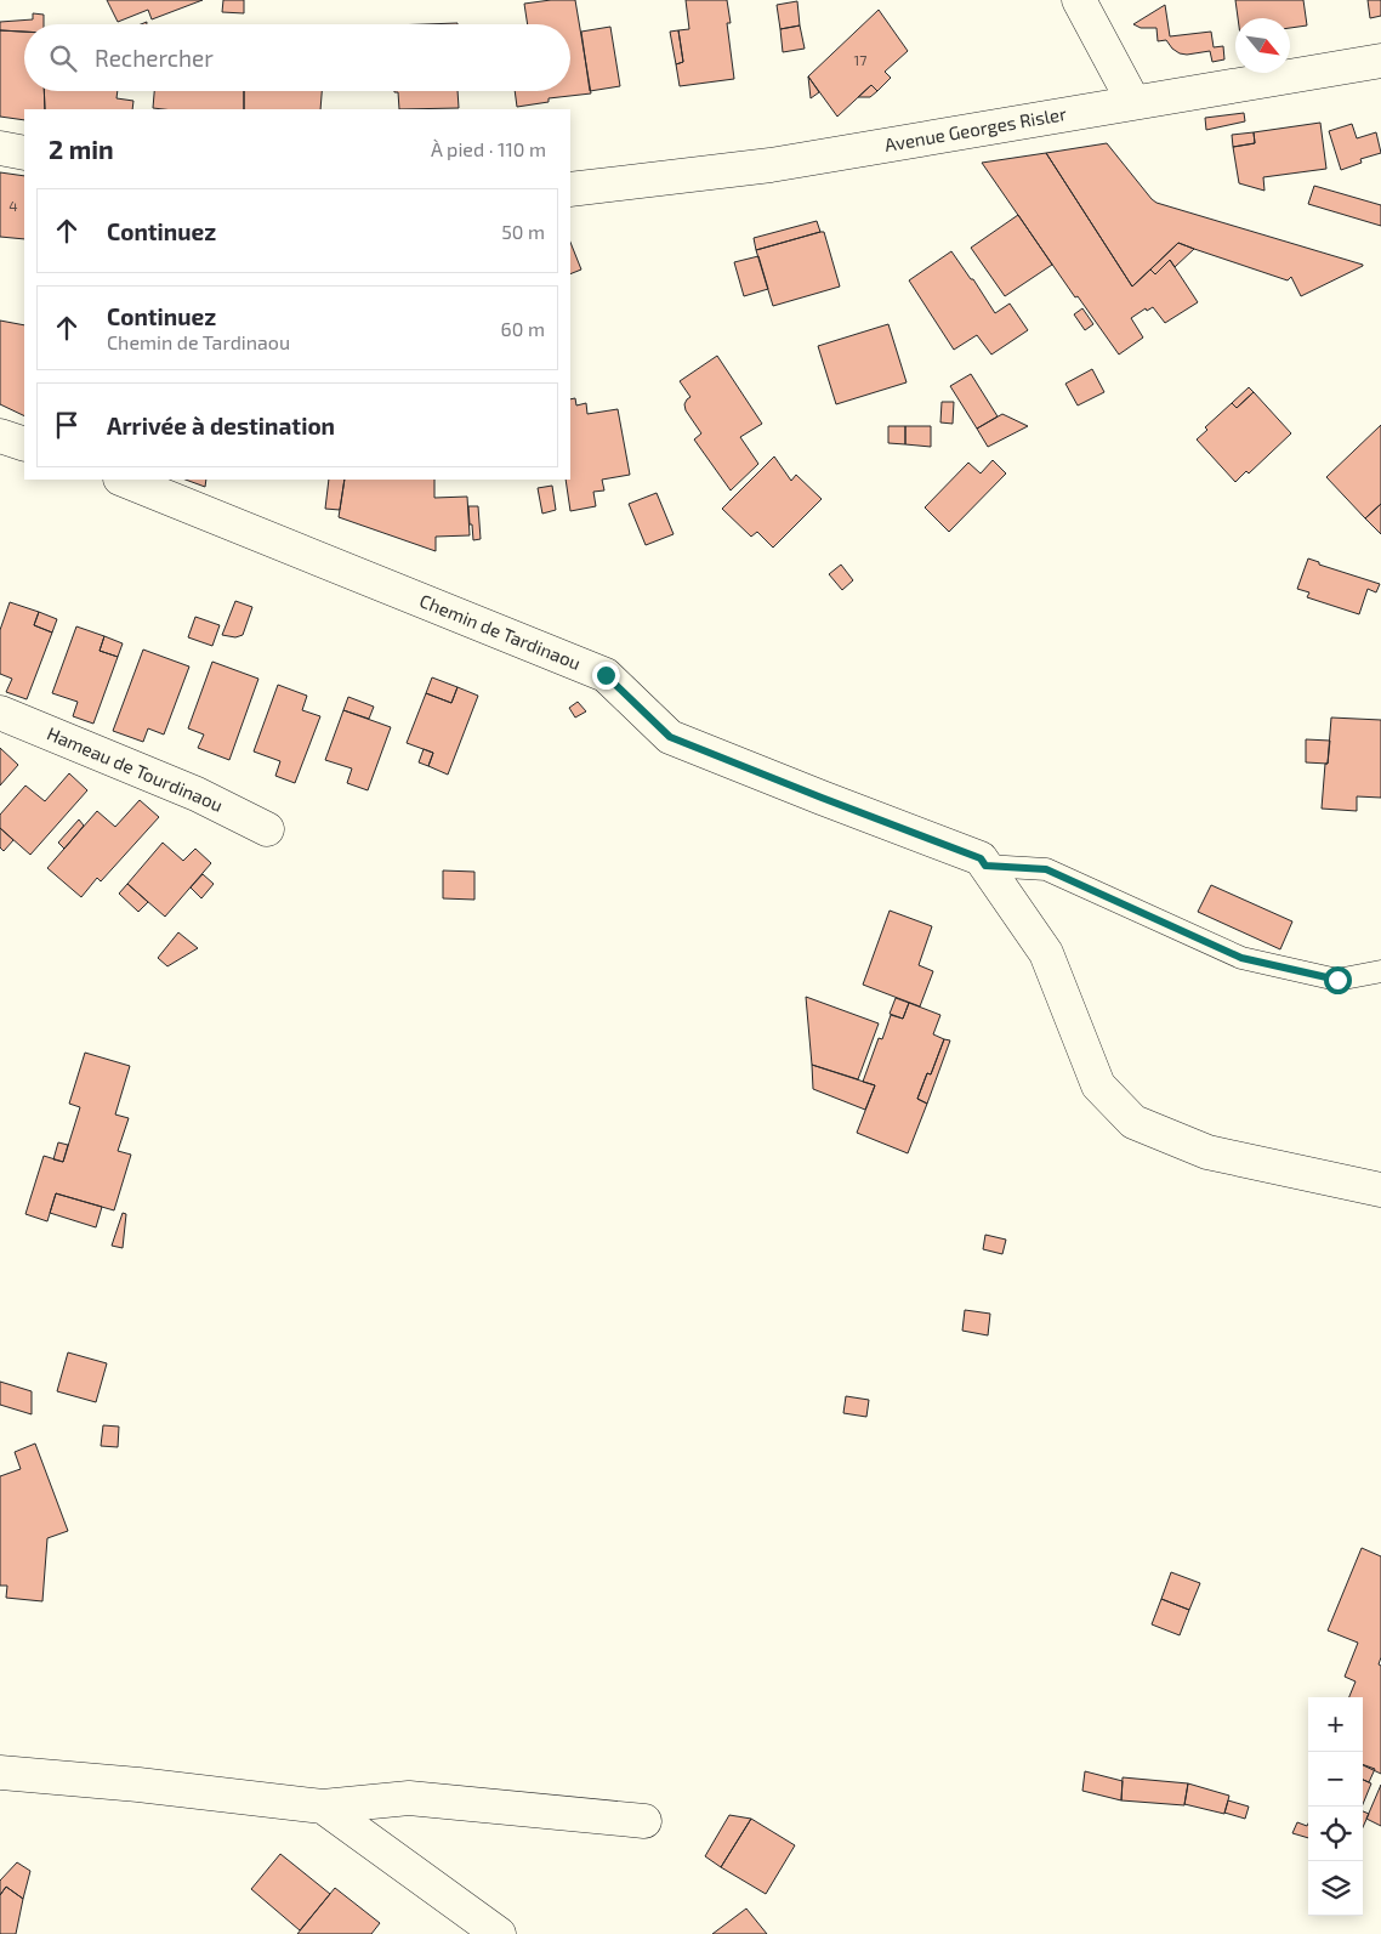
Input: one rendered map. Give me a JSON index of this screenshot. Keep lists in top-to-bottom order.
{
  "streets": {
    "street": ["Avenue Georges Risler", "Chemin de Tardinaou", "Hameau de Tourdinaou"]
  },
  "house_numbers": ["17", "4"],
  "north": "bottom right",
  "page": {
    "search": "Rechercher",
    "heading": ["2 min", "À pied · 110 m"],
    "list": [
      ["Continuez", "50 m"],
      ["Continuez", "Chemin de Tardinaou", "60 m"],
      "Arrivée à destination"
    ],
    "map_buttons": ["+", "−"]
  }
}
